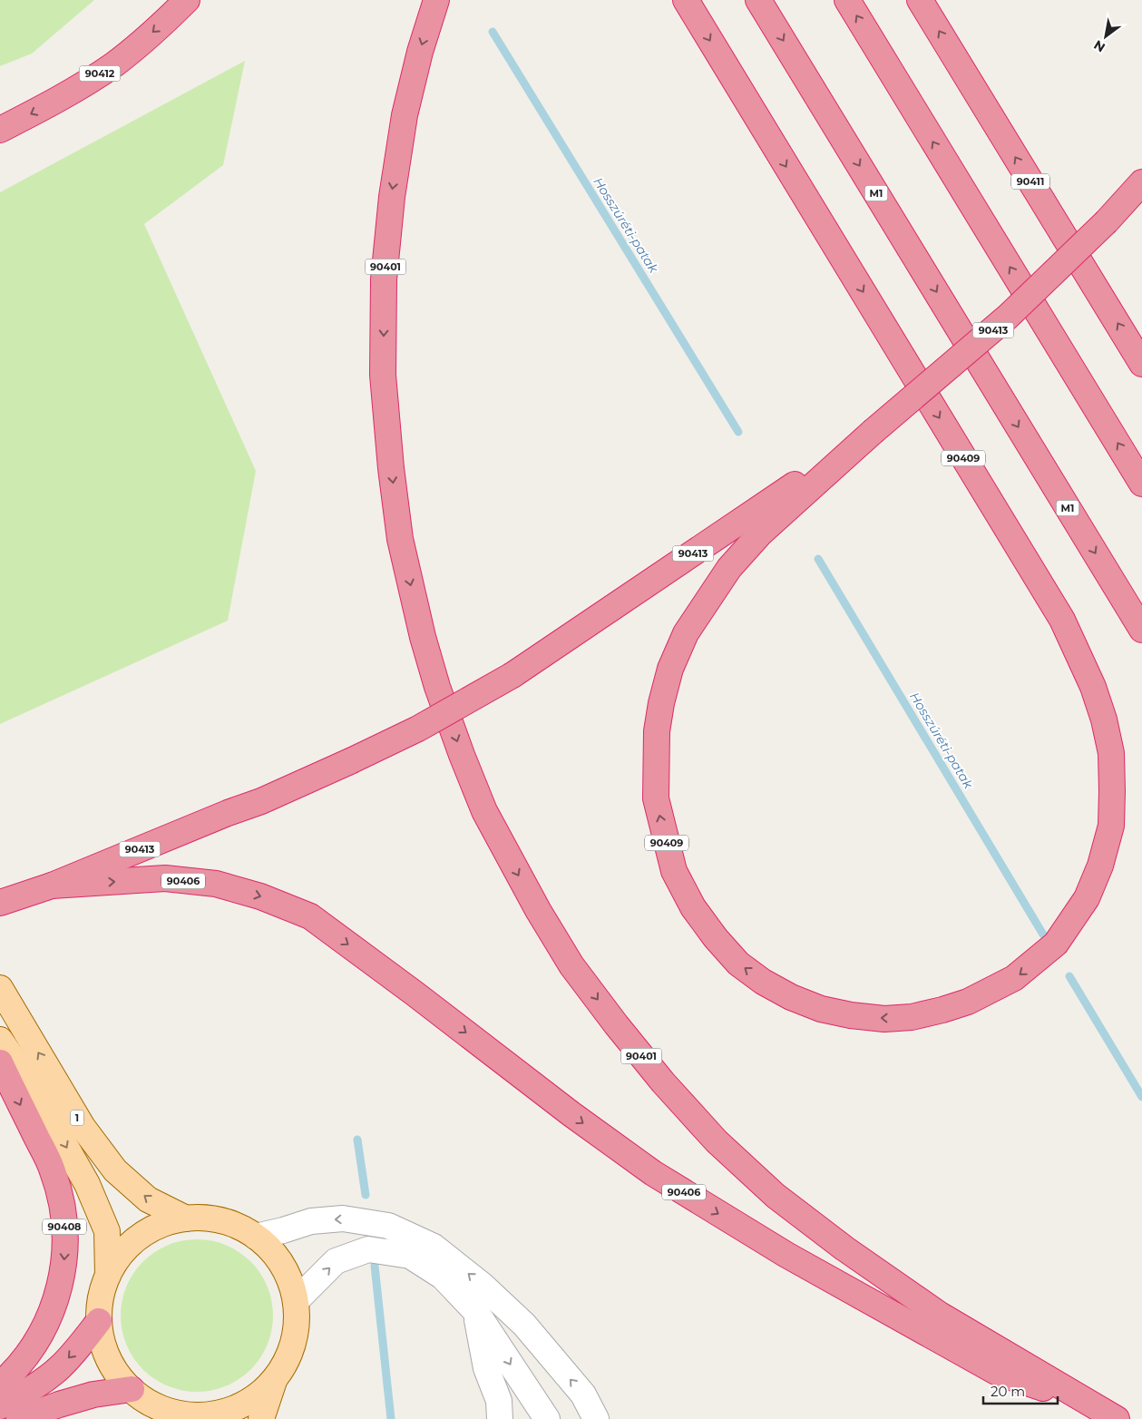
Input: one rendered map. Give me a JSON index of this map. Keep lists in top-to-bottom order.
{
  "streets": {
    "highway": [
      "90412",
      "90411",
      "M1",
      "90401",
      "90413",
      "90409",
      "90406",
      "90408"
    ],
    "main road": ["1"]
  },
  "crossings": [
    ["90401", "90406"],
    ["90413", "90409"],
    ["90413", "90406"]
  ],
  "water": ["Hosszúréti-patak"],
  "scale_bar": "20 m",
  "north": "bottom left"
}
